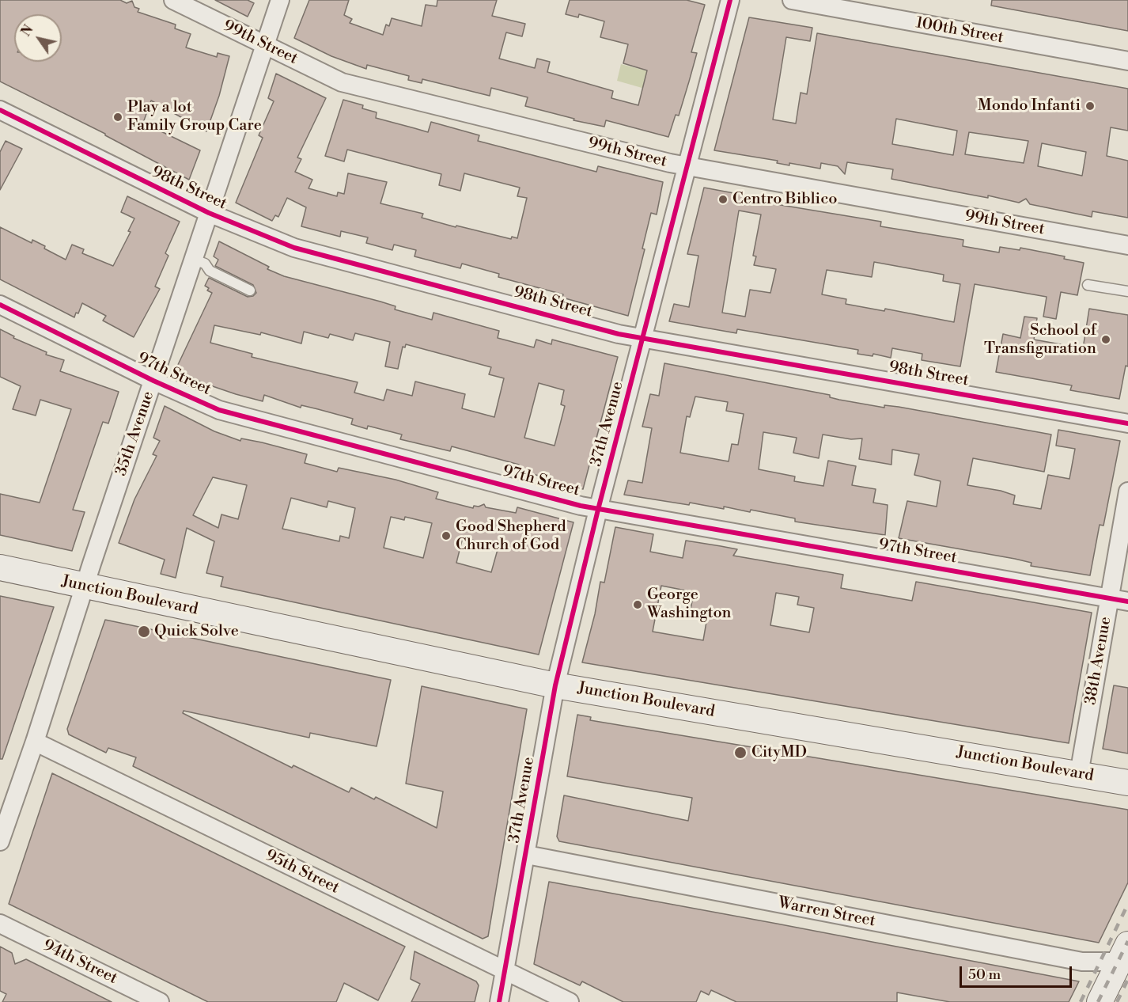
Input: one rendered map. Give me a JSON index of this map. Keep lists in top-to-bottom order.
{
  "streets": {
    "main road": ["Junction Boulevard"],
    "street": [
      "100th Street",
      "99th Street",
      "98th Street",
      "97th Street",
      "37th Avenue",
      "35th Avenue",
      "38th Avenue",
      "95th Street",
      "Warren Street",
      "94th Street"
    ]
  },
  "crossings": [
    ["99th Street", "37th Avenue"],
    ["99th Street", "35th Avenue"],
    ["98th Street", "37th Avenue"],
    ["98th Street", "35th Avenue"],
    ["97th Street", "37th Avenue"],
    ["97th Street", "35th Avenue"],
    ["97th Street", "38th Avenue"],
    ["37th Avenue", "Junction Boulevard"],
    ["37th Avenue", "95th Street"],
    ["37th Avenue", "Warren Street"],
    ["35th Avenue", "Junction Boulevard"],
    ["35th Avenue", "95th Street"],
    ["Junction Boulevard", "38th Avenue"]
  ],
  "places": [
    "Mondo Infanti",
    "Play a lot Family Group Care",
    "Centro Biblico",
    "School of Transfiguration",
    "Good Shepherd Church of God",
    "George Washington",
    "Quick Solve",
    "CityMD"
  ],
  "scale_bar": "50 m",
  "north": "top left"
}
